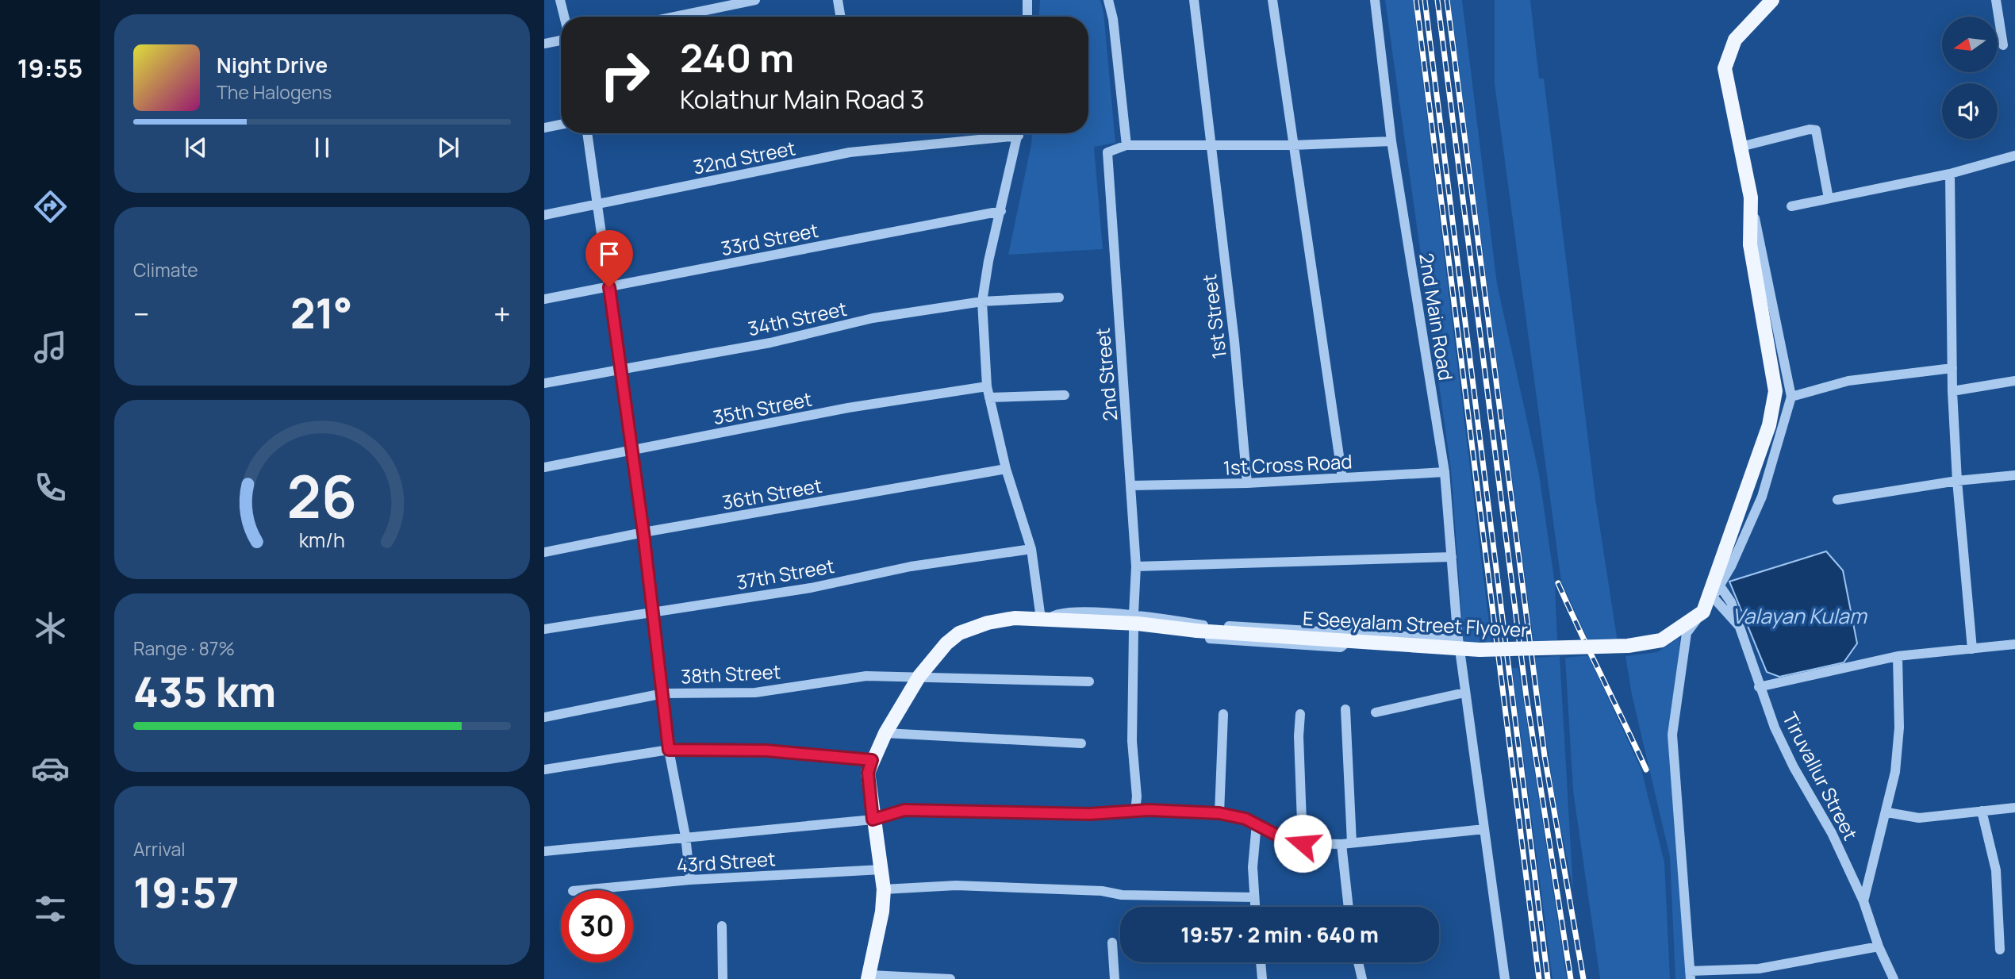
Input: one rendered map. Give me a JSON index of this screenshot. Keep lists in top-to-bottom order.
{
  "streets": {
    "main road": ["E Seeyalam Street Flyover"],
    "street": [
      "32nd Street",
      "33rd Street",
      "1st Street",
      "2nd Main Road",
      "34th Street",
      "2nd Street",
      "35th Street",
      "1st Cross Road",
      "36th Street",
      "37th Street",
      "38th Street",
      "Tiruvallur Street",
      "43rd Street"
    ]
  },
  "crossings": [
    ["1st Street", "1st Cross Road"],
    ["2nd Main Road", "1st Cross Road"],
    ["2nd Street", "1st Cross Road"],
    ["E Seeyalam Street Flyover", "38th Street"]
  ],
  "water": ["Valayan Kulam"],
  "north": "left",
  "page": {
    "tabs": "19:55",
    "turn": ["240 m", "Kolathur Main Road 3"],
    "song": ["Night Drive", "The Halogens"],
    "tile": [
      "Climate",
      ["Range · 87%", "435 km"],
      ["Arrival", "19:57"]
    ],
    "heat": ["−", "21°", "+"],
    "limit": "30",
    "trip": "19:57 · 2 min · 640 m",
    "gauge": ["26", "km/h"]
  }
}
